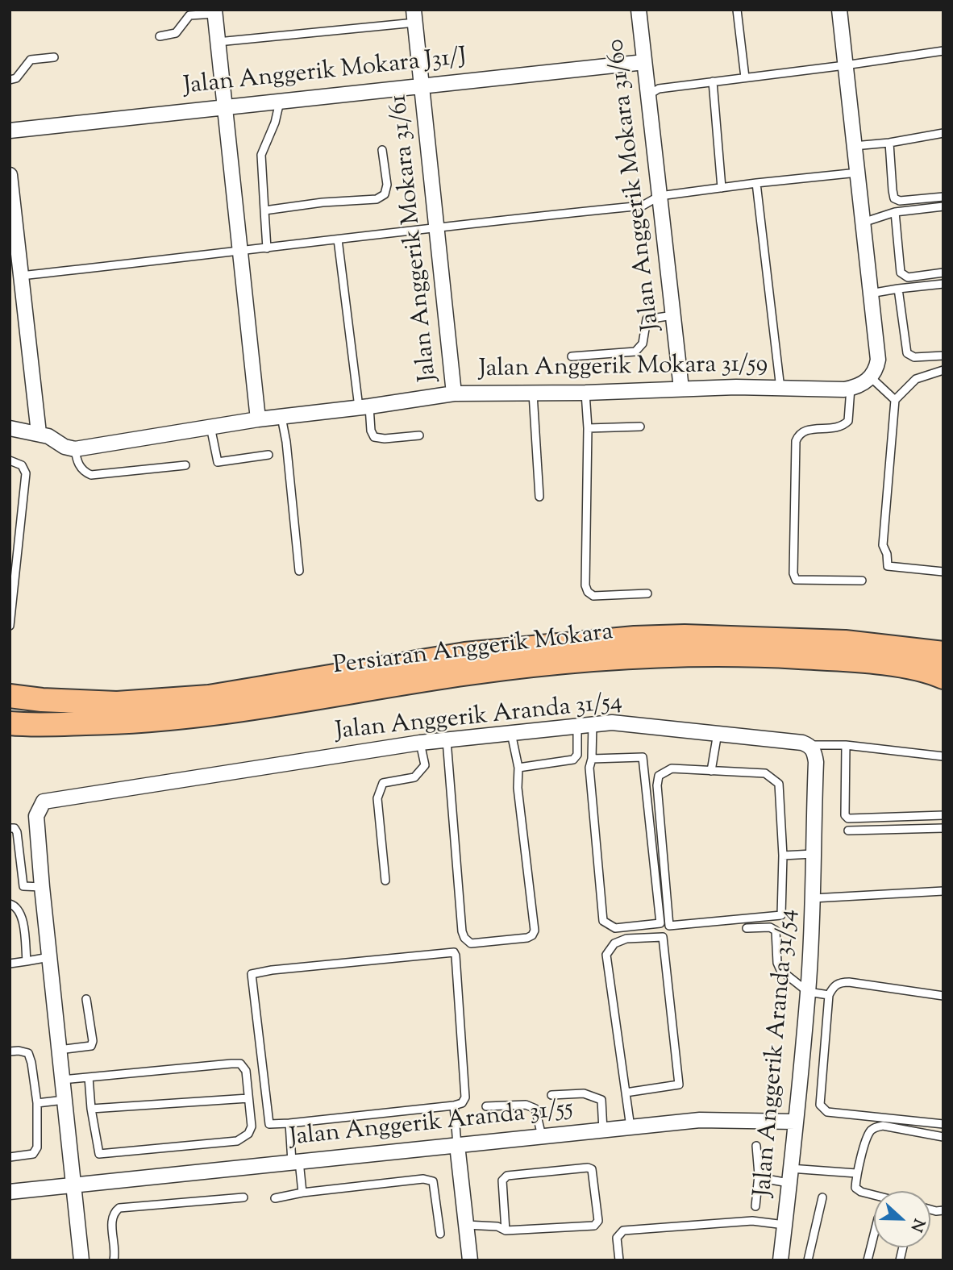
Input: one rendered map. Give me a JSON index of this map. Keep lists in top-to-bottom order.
{
  "streets": {
    "main road": ["Persiaran Anggerik Mokara"],
    "street": [
      "Jalan Anggerik Mokara J31/J",
      "Jalan Anggerik Mokara 31/60",
      "Jalan Anggerik Mokara 31/61",
      "Jalan Anggerik Mokara 31/59",
      "Jalan Anggerik Aranda 31/54",
      "Jalan Anggerik Aranda 31/55"
    ]
  },
  "crossings": [
    ["Jalan Anggerik Mokara J31/J", "Jalan Anggerik Mokara 31/60"],
    ["Jalan Anggerik Mokara J31/J", "Jalan Anggerik Mokara 31/61"],
    ["Jalan Anggerik Mokara 31/60", "Jalan Anggerik Mokara 31/59"],
    ["Jalan Anggerik Mokara 31/61", "Jalan Anggerik Mokara 31/59"],
    ["Jalan Anggerik Aranda 31/54", "Jalan Anggerik Aranda 31/55"]
  ],
  "north": "right"
}
